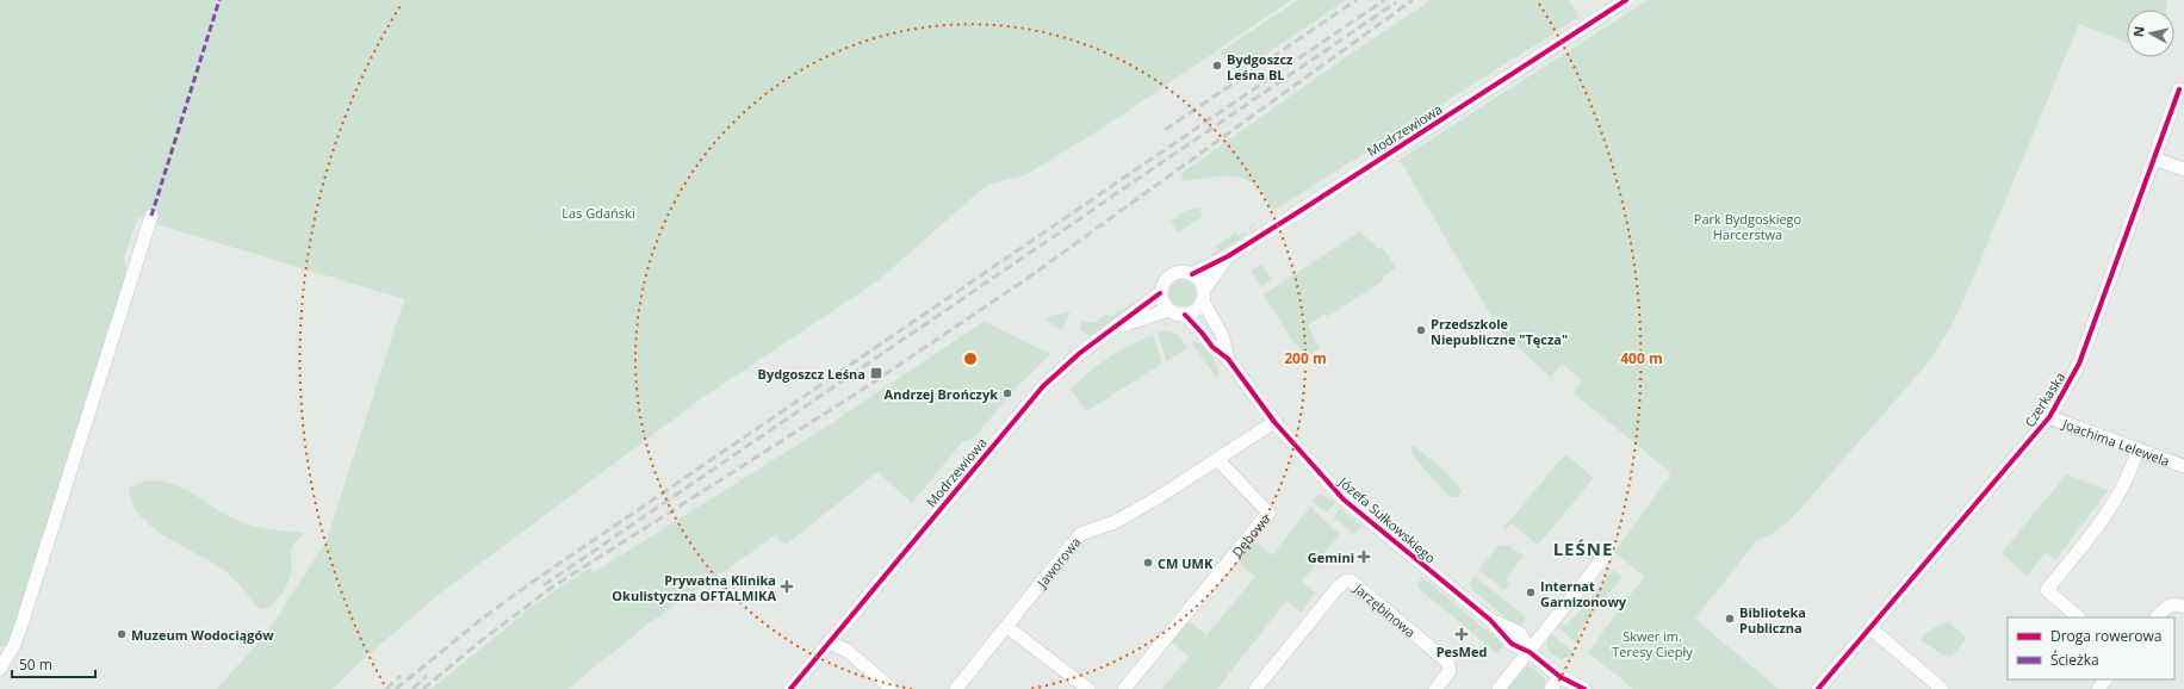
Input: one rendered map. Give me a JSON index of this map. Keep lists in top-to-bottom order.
{
  "streets": {
    "street": [
      "Modrzewiowa",
      "Czerkaska",
      "Joachima Lelewela",
      "Józefa Sułkowskiego",
      "Dębowa",
      "Jaworowa",
      "Jarzębinowa"
    ]
  },
  "crossings": [
    ["Modrzewiowa", "Józefa Sułkowskiego"],
    ["Czerkaska", "Joachima Lelewela"],
    ["Dębowa", "Jaworowa"]
  ],
  "districts": ["LEŚNE"],
  "parks": ["Las Gdański", "Park Bydgoskiego Harcerstwa", "Skwer im. Teresy Ciepły"],
  "places": {
    "other": [
      "Bydgoszcz Leśna BL",
      "Przedszkole Niepubliczne \"Tęcza\"",
      "Andrzej Brończyk",
      "CM UMK",
      "Internat Garnizonowy",
      "Biblioteka Publiczna",
      "Muzeum Wodociągów"
    ],
    "transit": ["Bydgoszcz Leśna"],
    "health": ["Gemini", "Prywatna Klinika Okulistyczna OFTALMIKA", "PesMed"]
  },
  "legend": ["Droga rowerowa", "Ścieżka"],
  "scale_bar": "50 m",
  "north": "left",
  "rings": ["200 m", "400 m"]
}
